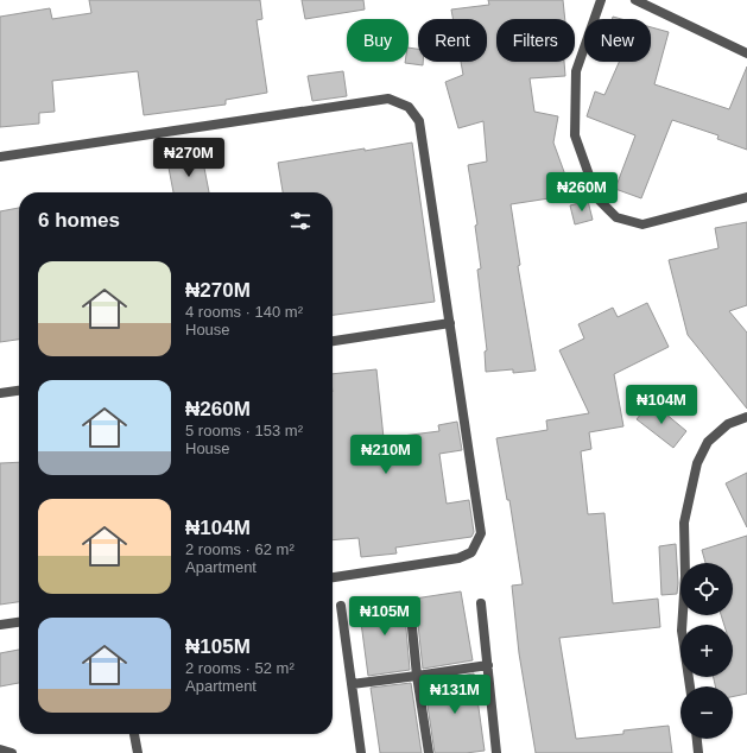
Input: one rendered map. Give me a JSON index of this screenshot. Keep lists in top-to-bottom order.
{
  "page": {
    "chip": [
      "Buy",
      "Rent",
      "Filters",
      "New"
    ],
    "price": [
      "₦270M",
      "₦260M",
      "₦104M",
      "₦210M",
      "₦105M",
      "₦131M"
    ],
    "heading": "6 homes",
    "list": [
      {
        "name": "₦270M",
        "note": "4 rooms · 140 m² · House"
      },
      {
        "name": "₦260M",
        "note": "5 rooms · 153 m² · House"
      },
      {
        "name": "₦104M",
        "note": "2 rooms · 62 m² · Apartment"
      },
      {
        "name": "₦105M",
        "note": "2 rooms · 52 m² · Apartment"
      }
    ],
    "map_buttons": ["+", "−"]
  }
}
